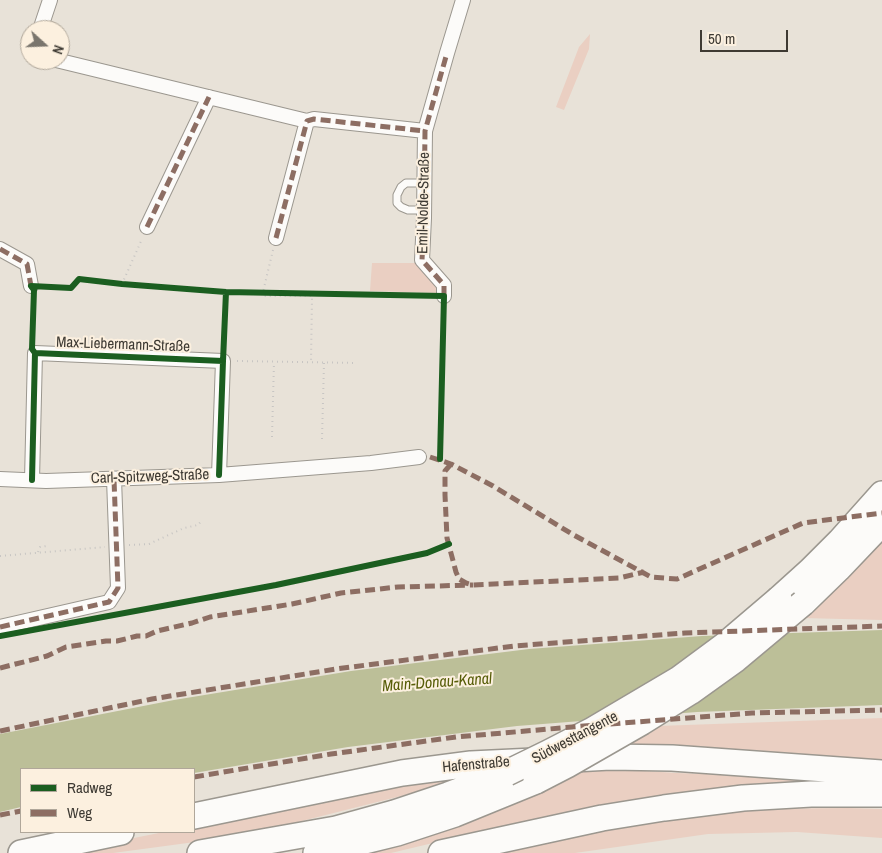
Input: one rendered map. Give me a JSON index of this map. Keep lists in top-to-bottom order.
{
  "streets": {
    "highway": ["Südwesttangente", "Hafenstraße"],
    "street": ["Emil-Nolde-Straße", "Max-Liebermann-Straße", "Carl-Spitzweg-Straße"]
  },
  "crossings": [
    ["Max-Liebermann-Straße", "Carl-Spitzweg-Straße"]
  ],
  "water": ["Main-Donau-Kanal"],
  "legend": ["Radweg", "Weg"],
  "scale_bar": "50 m",
  "north": "right"
}
